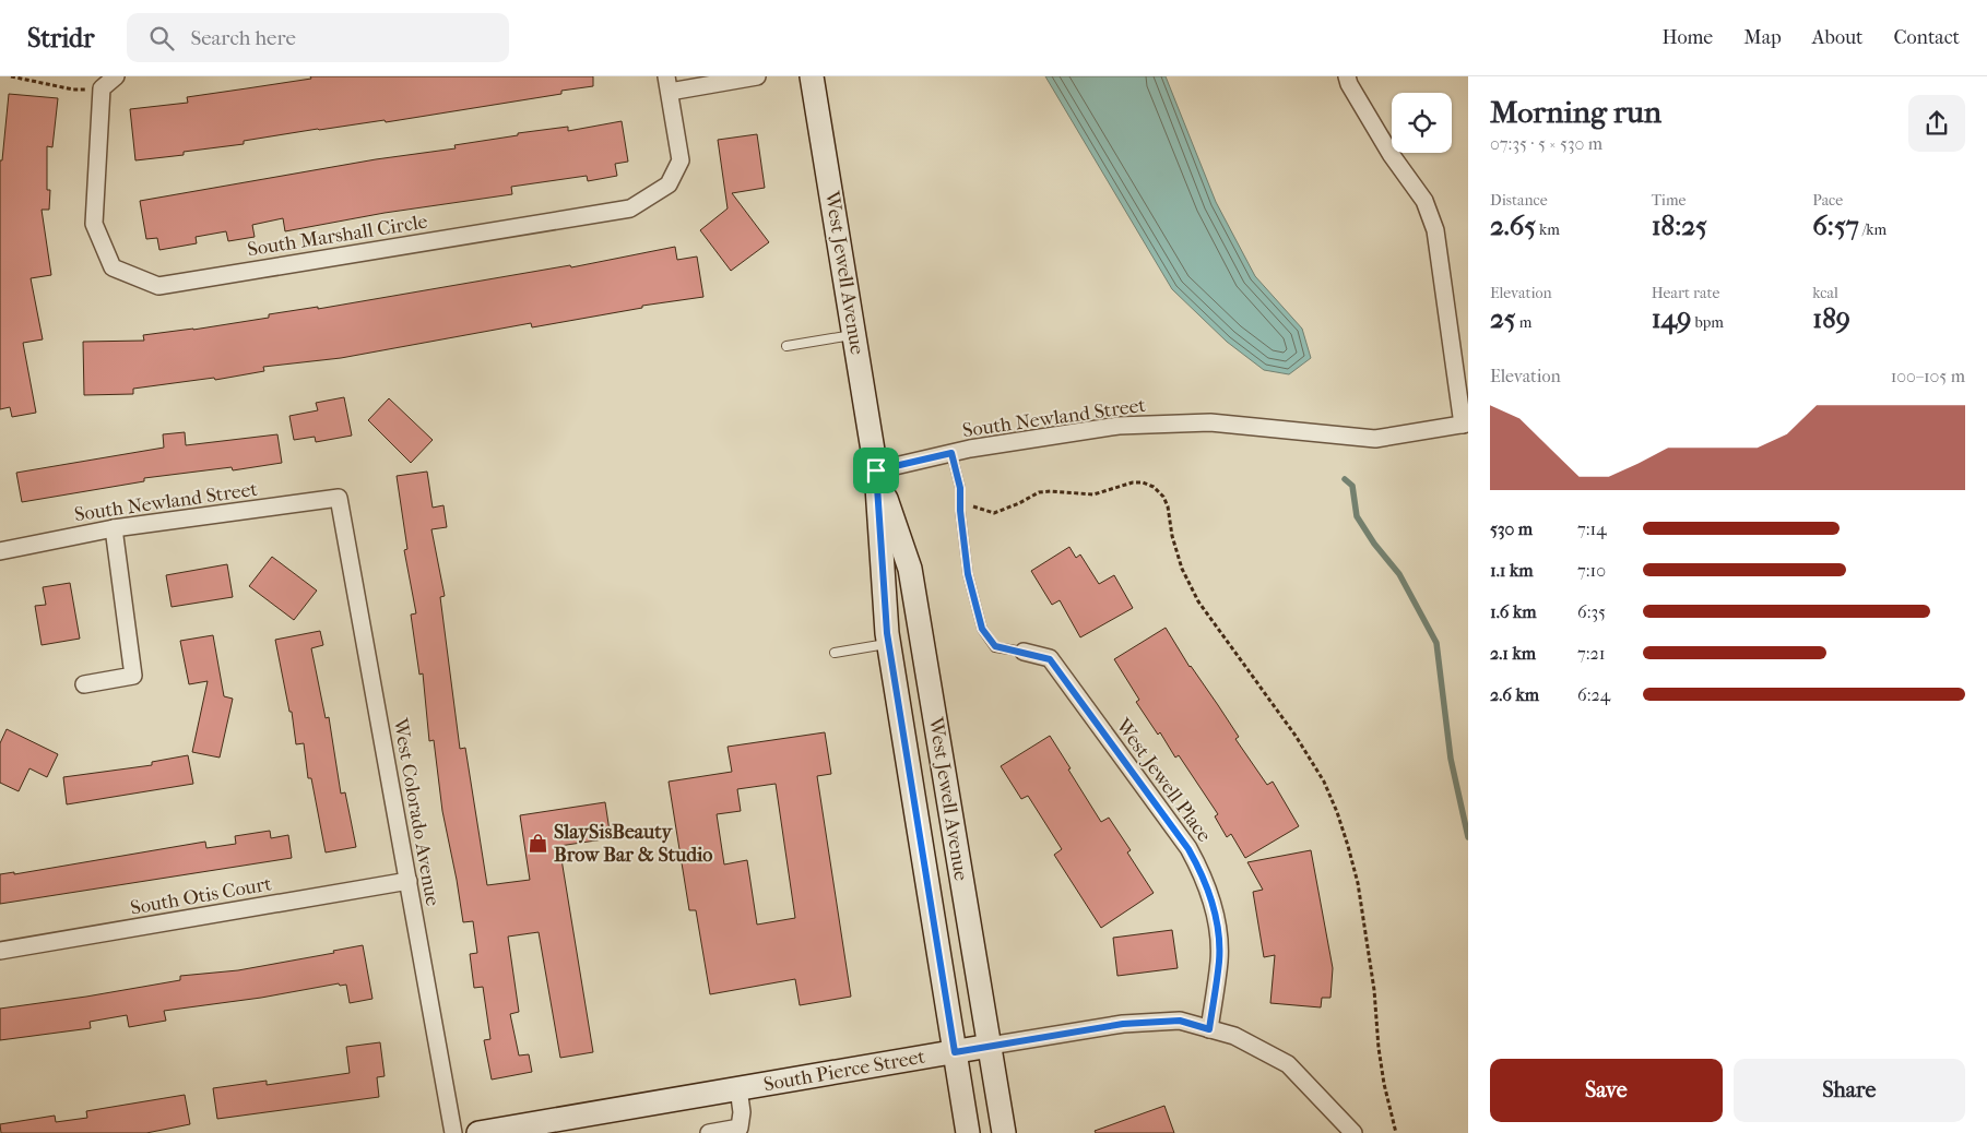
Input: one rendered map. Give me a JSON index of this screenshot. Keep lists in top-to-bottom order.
{
  "streets": {
    "main road": ["West Jewell Avenue", "South Pierce Street"],
    "street": [
      "South Marshall Circle",
      "South Newland Street",
      "West Jewell Place",
      "West Colorado Avenue",
      "South Otis Court"
    ]
  },
  "crossings": [
    ["West Jewell Avenue", "South Newland Street"],
    ["West Jewell Avenue", "South Pierce Street"],
    ["South Newland Street", "West Colorado Avenue"],
    ["West Jewell Place", "South Pierce Street"],
    ["West Colorado Avenue", "South Otis Court"]
  ],
  "places": {
    "shop": ["SlaySisBeauty Brow Bar & Studio"]
  },
  "page": {
    "header": "Stridr",
    "search": "Search here",
    "nav": [
      "Home",
      "Map",
      "About",
      "Contact"
    ],
    "heading": ["Morning run", "07:35 · 5 × 530 m"],
    "stats": [
      ["Distance", "2.65 km"],
      ["Time", "18:25"],
      ["Pace", "6:57 /km"],
      ["Elevation", "25 m"],
      ["Heart rate", "149 bpm"],
      ["kcal", "189"]
    ],
    "chart": ["Elevation", "100–105 m"],
    "list": [
      {
        "name": "530 m",
        "note": "7:14"
      },
      {
        "name": "1.1 km",
        "note": "7:10"
      },
      {
        "name": "1.6 km",
        "note": "6:35"
      },
      {
        "name": "2.1 km",
        "note": "7:21"
      },
      {
        "name": "2.6 km",
        "note": "6:24"
      }
    ],
    "buttons": ["Save", "Share"]
  }
}
